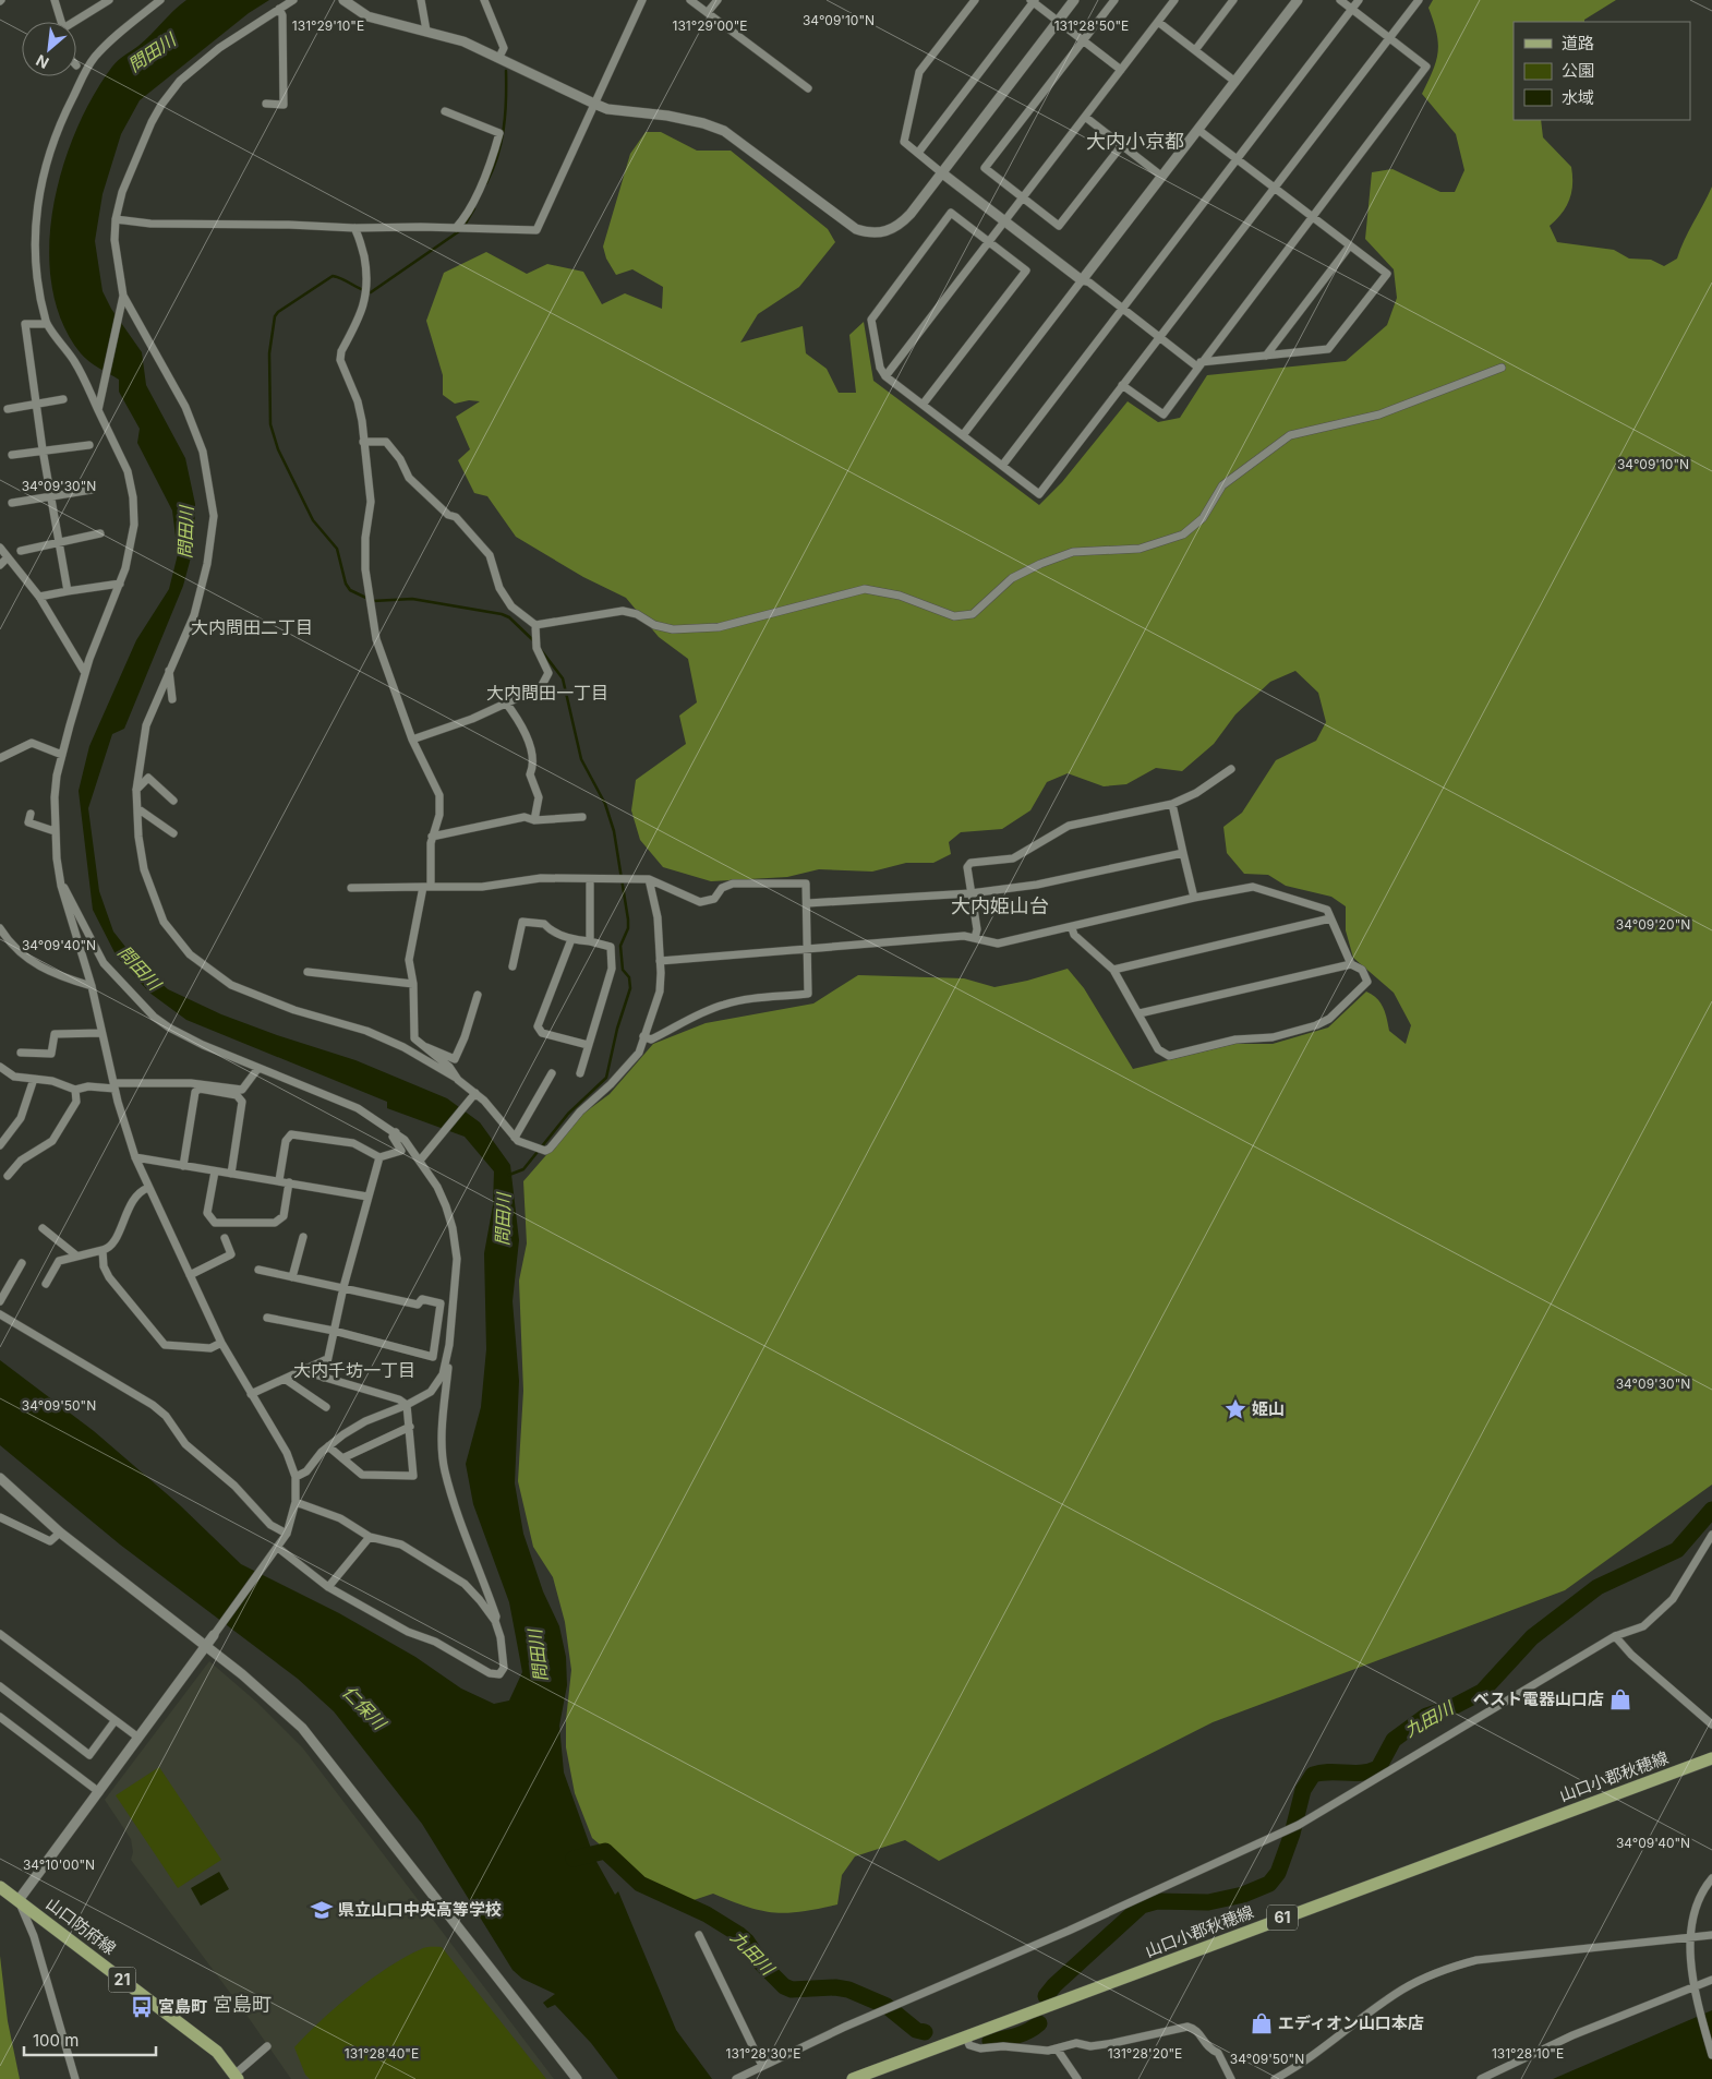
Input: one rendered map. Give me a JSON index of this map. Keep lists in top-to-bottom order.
{
  "streets": {
    "main road": [
      "山口小郡秋穂線",
      "61",
      "山口防府線",
      "21"
    ]
  },
  "districts": [
    "大内小京都",
    "大内問田二丁目",
    "大内問田一丁目",
    "大内姫山台",
    "大内千坊一丁目",
    "宮島町"
  ],
  "water": ["問田川", "仁保川", "九田川"],
  "places": {
    "place": ["姫山"],
    "shop": ["ベスト電器山口店", "エディオン山口本店"],
    "school or university": ["県立山口中央高等学校"],
    "bus stop": ["宮島町"]
  },
  "legend": ["道路", "公園", "水域"],
  "scale_bar": "100 m",
  "north": "bottom left",
  "coordinates": [
    "34°09'10\"N",
    "131°29'10\"E",
    "131°29'00\"E",
    "131°28'50\"E",
    "34°09'30\"N",
    "34°09'20\"N",
    "34°09'40\"N",
    "34°09'50\"N",
    "34°10'00\"N",
    "131°28'40\"E",
    "131°28'30\"E",
    "131°28'20\"E",
    "131°28'10\"E"
  ]
}
